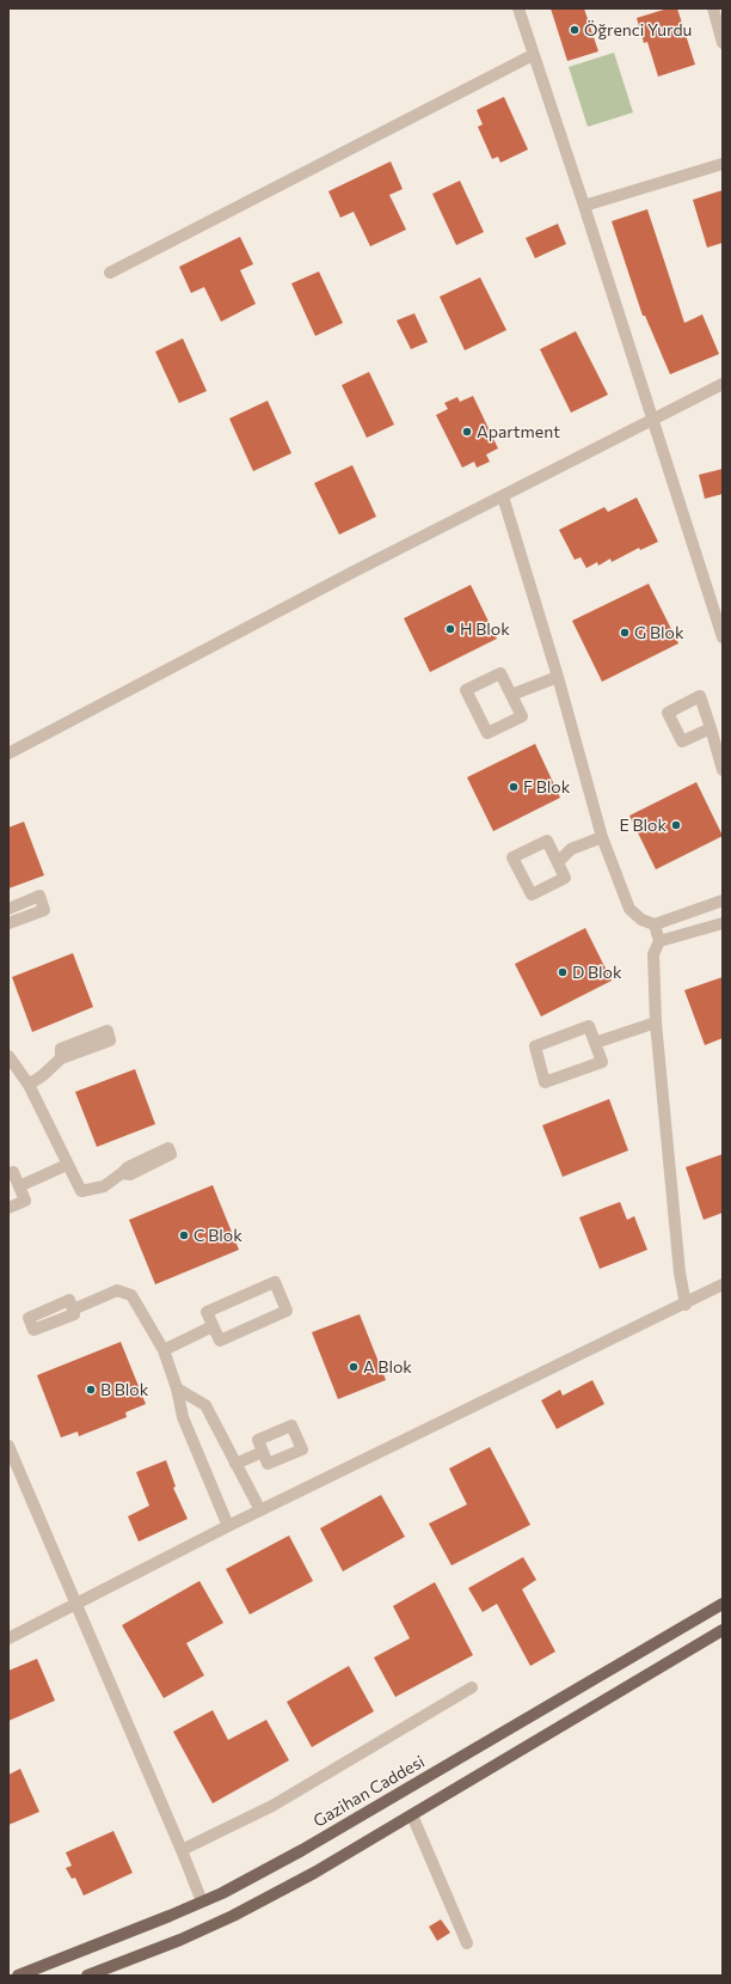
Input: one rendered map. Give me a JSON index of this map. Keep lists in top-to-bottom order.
{
  "streets": {
    "main road": ["Gazihan Caddesi"]
  },
  "places": [
    "Öğrenci Yurdu",
    "Apartment",
    "H Blok",
    "G Blok",
    "F Blok",
    "E Blok",
    "D Blok",
    "C Blok",
    "A Blok",
    "B Blok"
  ]
}
